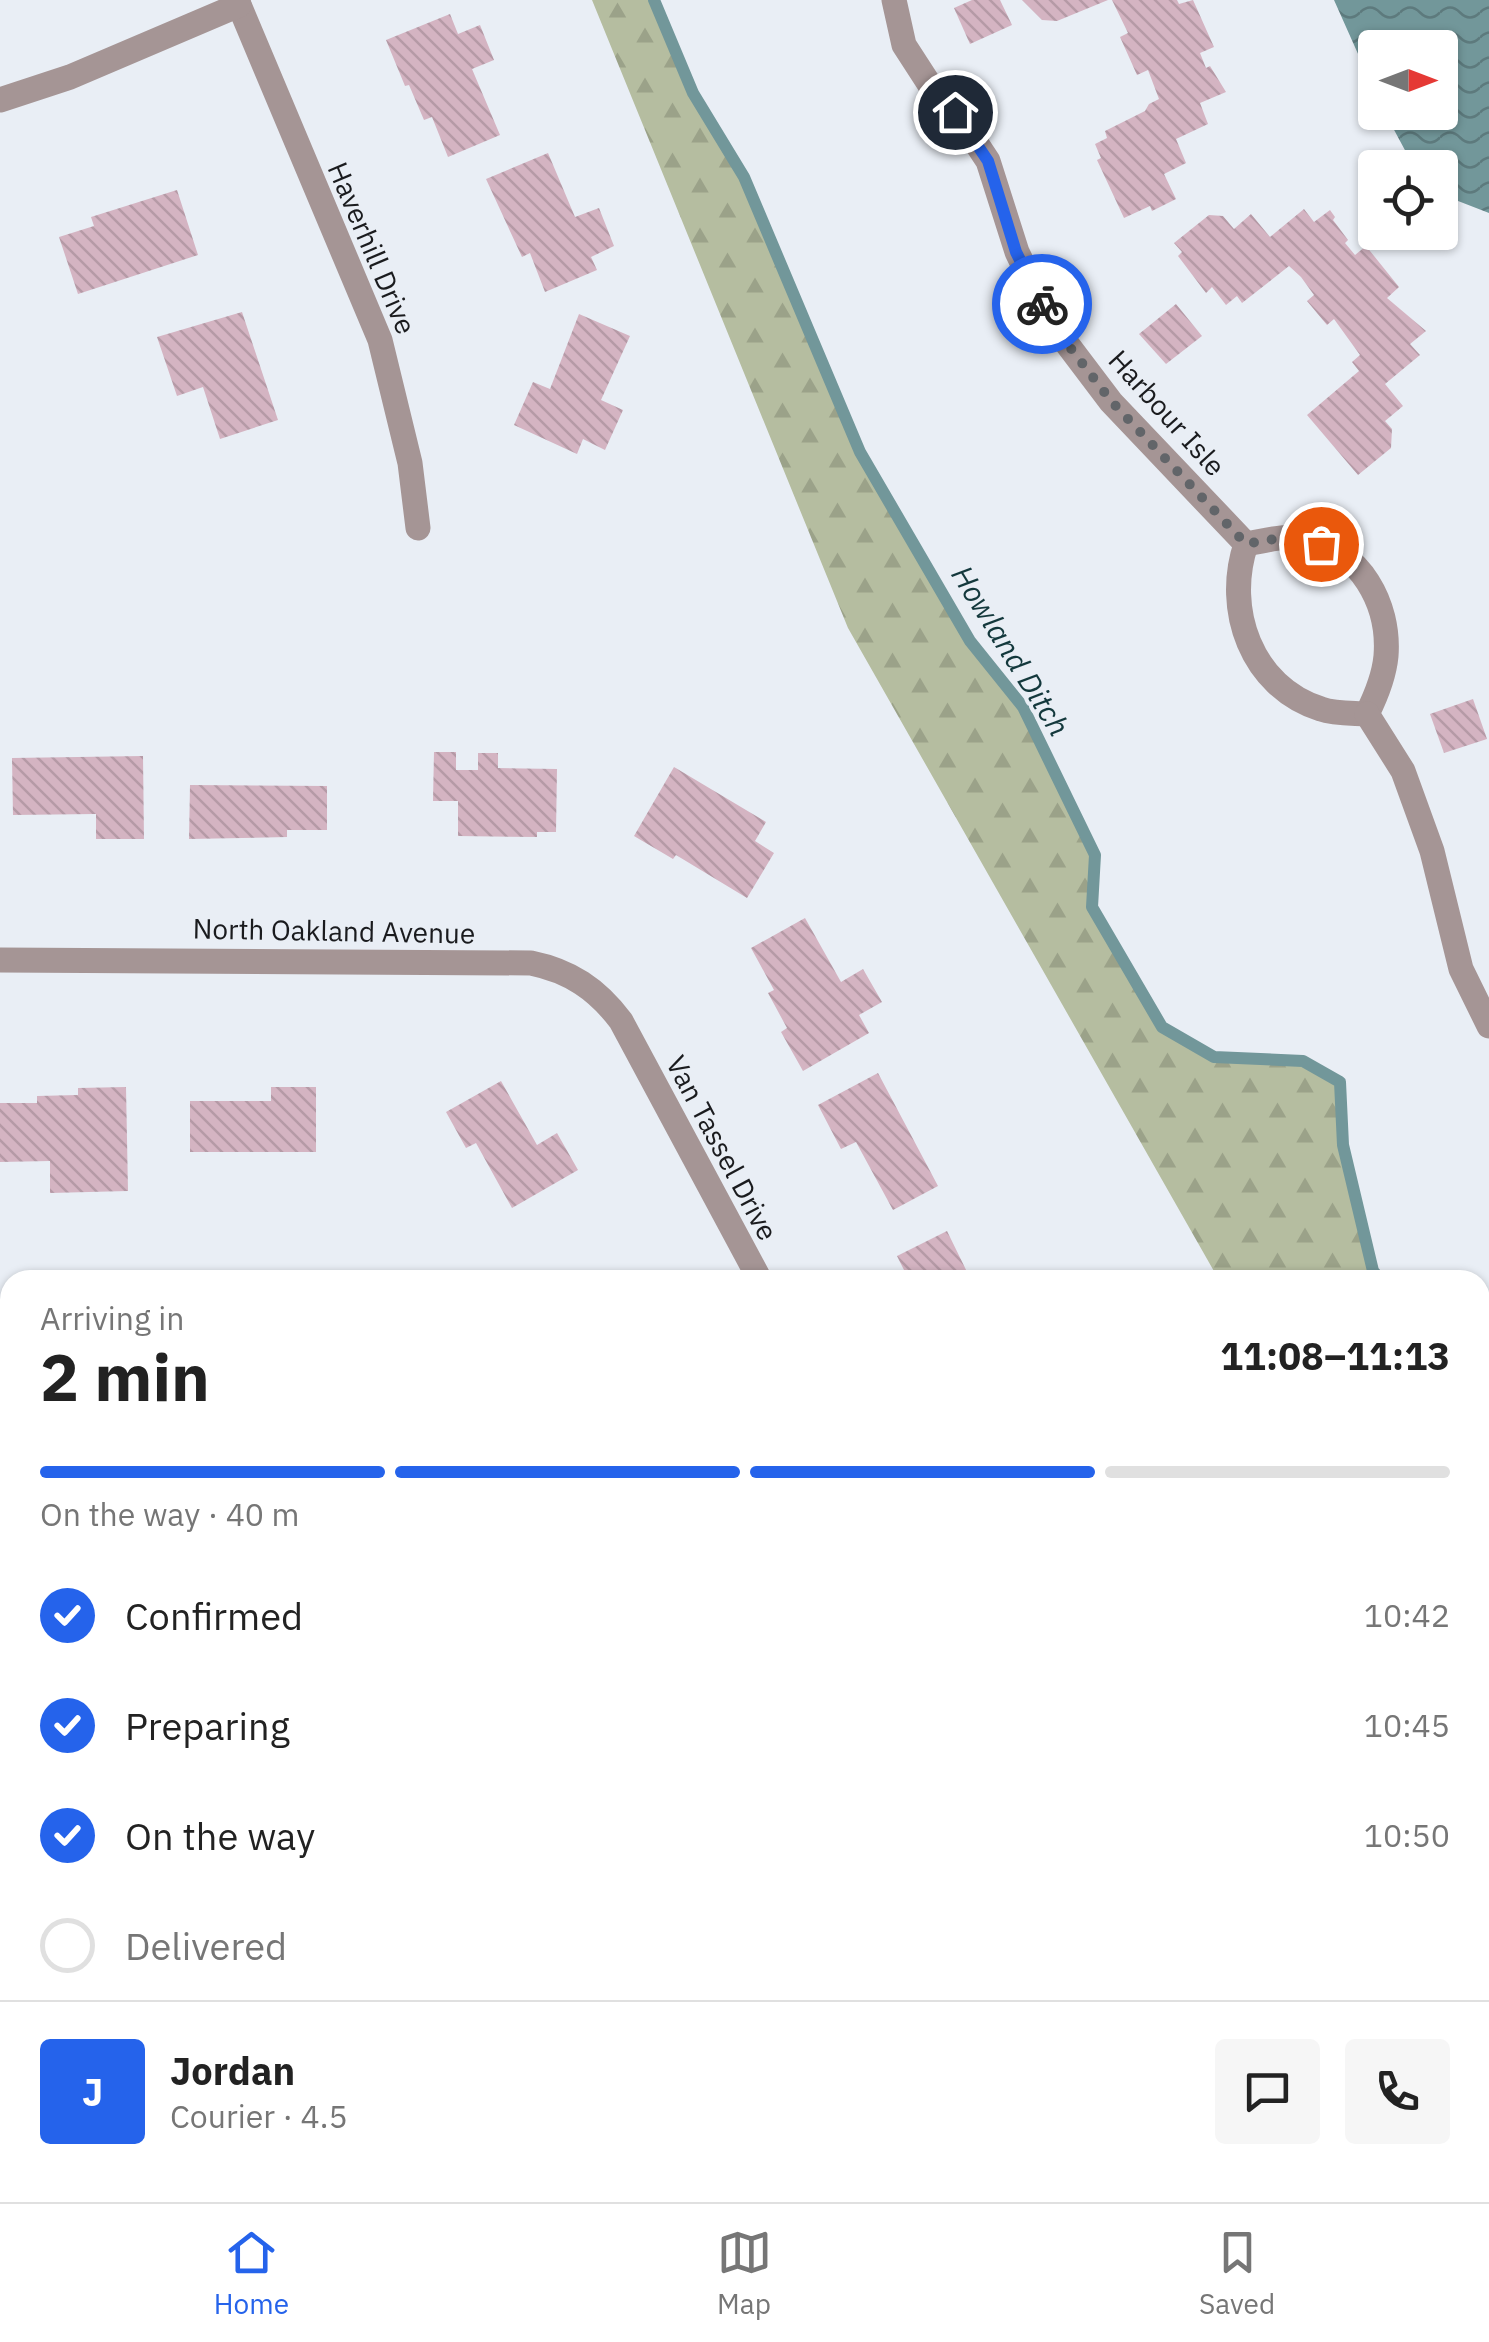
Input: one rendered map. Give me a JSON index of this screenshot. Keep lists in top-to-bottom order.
{
  "streets": {
    "street": [
      "Haverhill Drive",
      "Harbour Isle",
      "North Oakland Avenue",
      "Van Tassel Drive"
    ]
  },
  "crossings": [
    ["North Oakland Avenue", "Van Tassel Drive"]
  ],
  "water": ["Howland Ditch"],
  "north": "right",
  "page": {
    "heading": ["2 min", "Arriving in", "11:08–11:13"],
    "panel": ["Jordan", "Courier · 4.5"],
    "bar": "On the way · 40 m",
    "list": [
      ["Confirmed", "10:42"],
      ["Preparing", "10:45"],
      ["On the way", "10:50"],
      "Delivered"
    ],
    "round": "J",
    "tabs": ["Home", "Map", "Saved"]
  }
}
